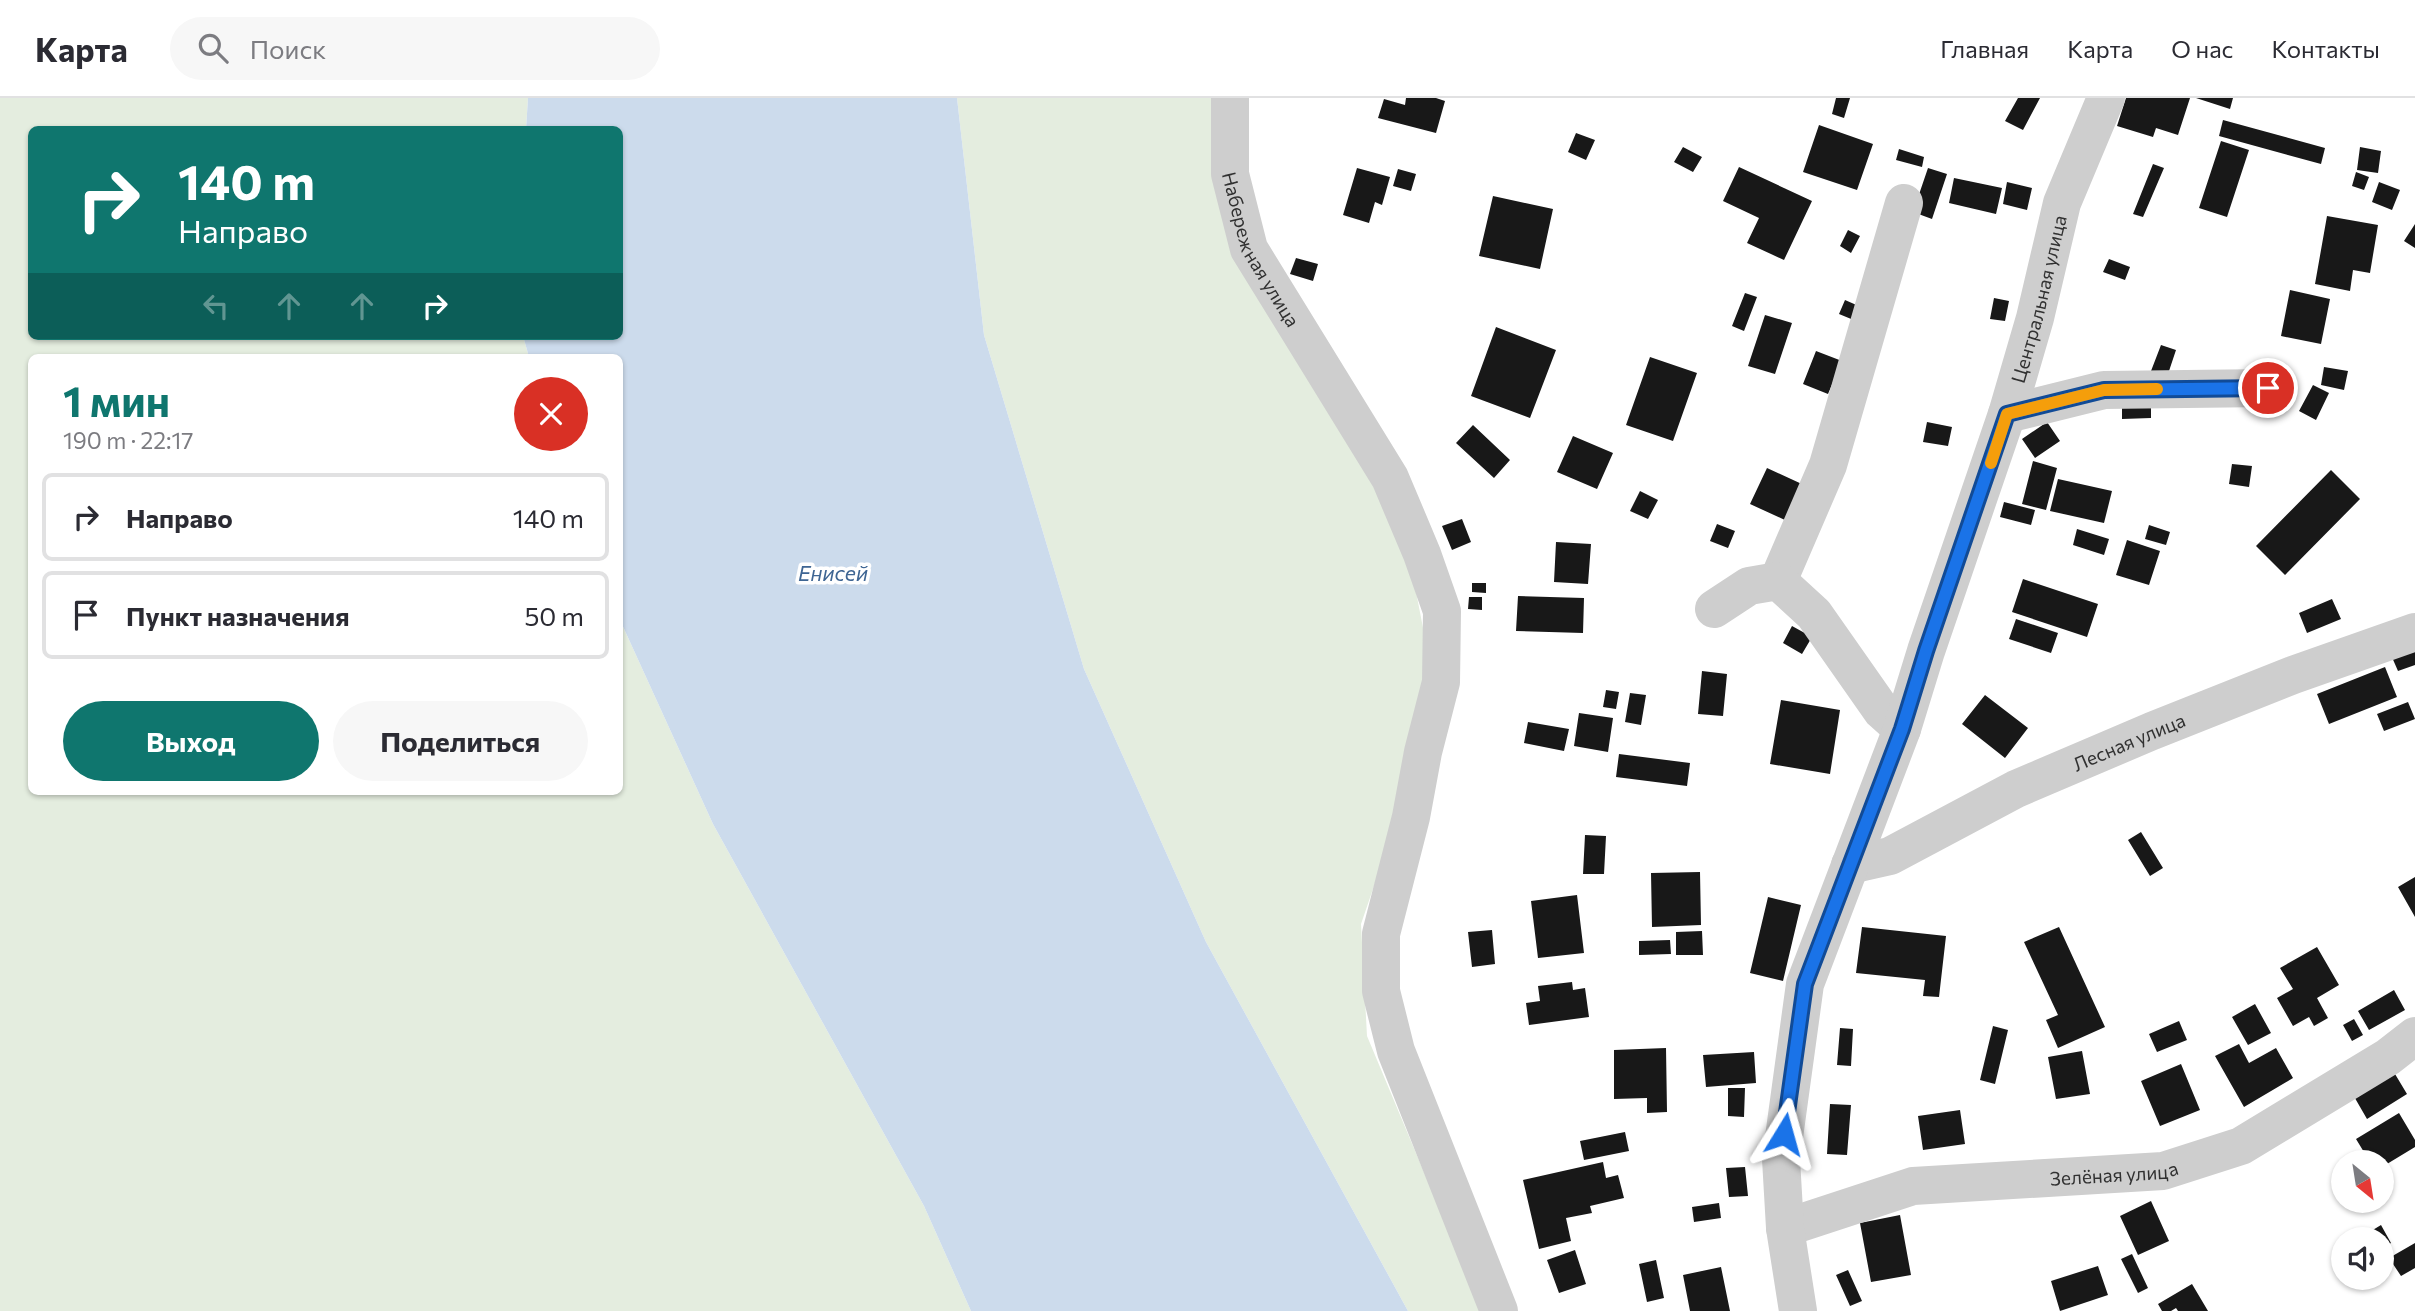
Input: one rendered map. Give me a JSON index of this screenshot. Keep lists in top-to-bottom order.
{
  "streets": {
    "street": [
      "Набережная улица",
      "Центральная улица",
      "Лесная улица",
      "Зелёная улица"
    ]
  },
  "crossings": [
    ["Центральная улица", "Лесная улица"],
    ["Центральная улица", "Зелёная улица"]
  ],
  "water": ["Енисей"],
  "north": "bottom right",
  "page": {
    "header": "Карта",
    "search": "Поиск",
    "nav": [
      "Главная",
      "Карта",
      "О нас",
      "Контакты"
    ],
    "turn": ["140 m", "Направо"],
    "heading": ["1 мин", "190 m · 22:17"],
    "list": [
      {
        "name": "Направо",
        "value": "140 m"
      },
      {
        "name": "Пункт назначения",
        "value": "50 m"
      }
    ],
    "buttons": ["Выход", "Поделиться"]
  }
}
